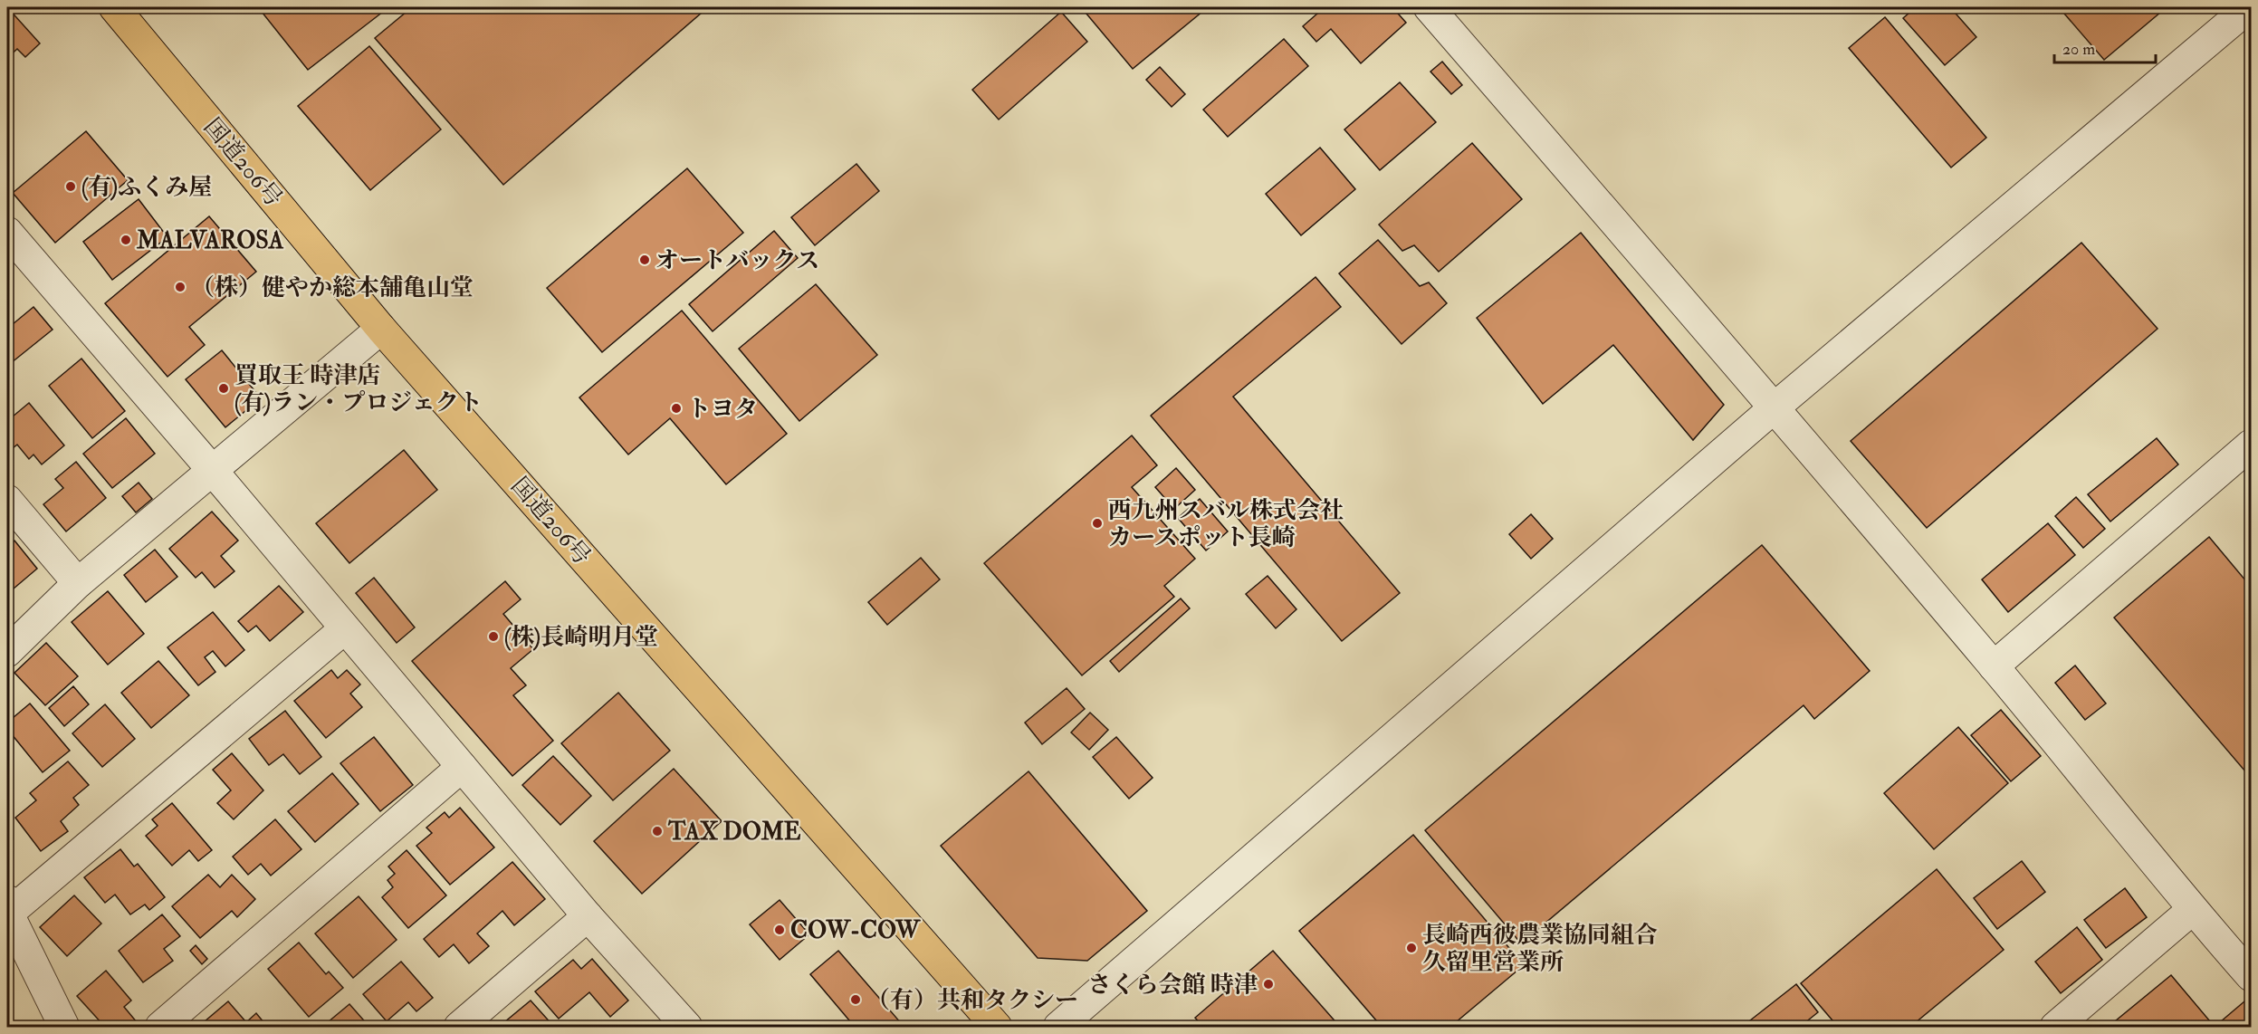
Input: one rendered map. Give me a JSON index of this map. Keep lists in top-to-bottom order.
{
  "streets": {
    "highway": ["国道206号"]
  },
  "places": [
    "(有)ふくみ屋",
    "MALVAROSA",
    "オートバックス",
    "（株）健やか総本舗亀山堂",
    "買取王 時津店 (有)ラン・プロジェクト",
    "トヨタ",
    "西九州スバル株式会社 カースポット長崎",
    "(株)長崎明月堂",
    "TAX DOME",
    "COW-COW",
    "長崎西彼農業協同組合 久留里営業所",
    "さくら会館 時津",
    "（有）共和タクシー"
  ],
  "scale_bar": "20 m"
}
